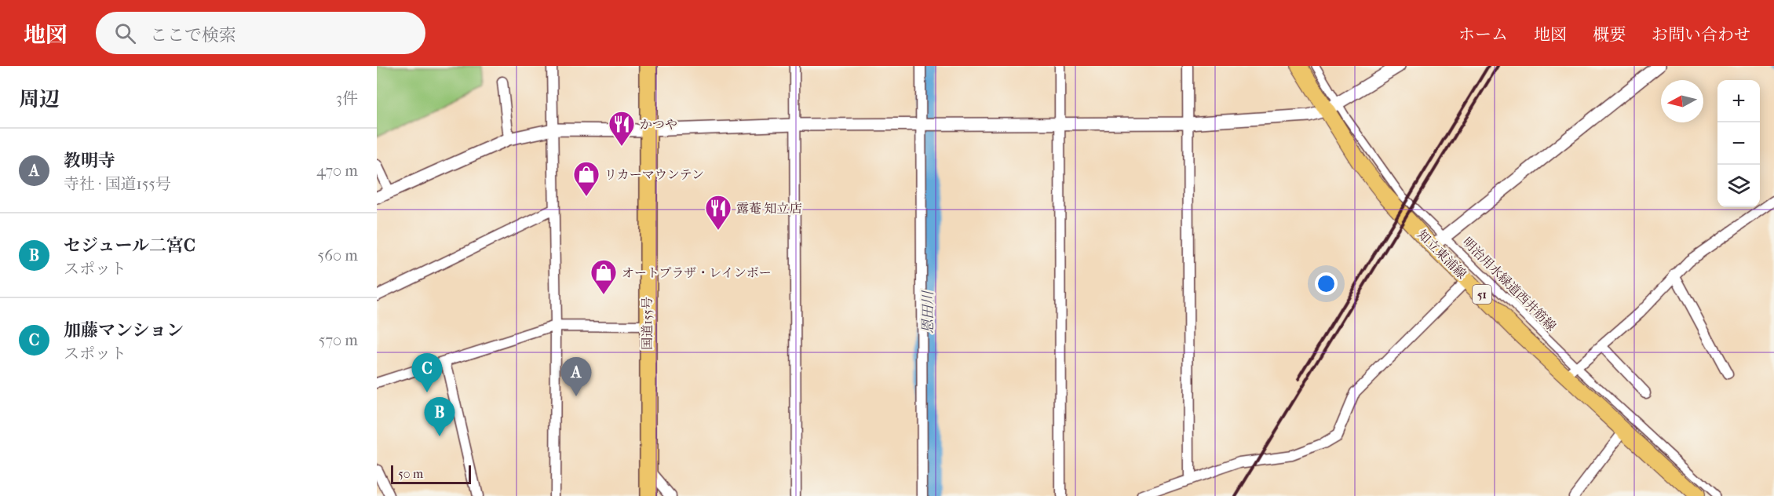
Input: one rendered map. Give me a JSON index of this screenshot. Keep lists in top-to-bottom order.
{
  "streets": {
    "highway": ["国道155号"],
    "main road": ["知立東浦線", "51"],
    "street": ["明治用水緑道西井筋線"]
  },
  "crossings": [
    ["知立東浦線", "明治用水緑道西井筋線"]
  ],
  "water": ["恩田川"],
  "places": {
    "restaurant": ["かつや", "露菴 知立店"],
    "shop": ["リカーマウンテン", "オートプラザ・レインボー"]
  },
  "scale_bar": "50 m",
  "north": "left",
  "page": {
    "header": "地図",
    "search": "ここで検索",
    "nav": [
      "ホーム",
      "地図",
      "概要",
      "お問い合わせ"
    ],
    "heading": ["周辺", "3件"],
    "map_buttons": ["+", "−"],
    "list": [
      {
        "mark": "A",
        "name": "教明寺",
        "note": "寺社 · 国道155号",
        "value": "470 m"
      },
      {
        "mark": "B",
        "name": "セジュール二宮C",
        "note": "スポット",
        "value": "560 m"
      },
      {
        "mark": "C",
        "name": "加藤マンション",
        "note": "スポット",
        "value": "570 m"
      }
    ],
    "pins": ["C", "A", "B"],
    "scale": "50 m"
  }
}
